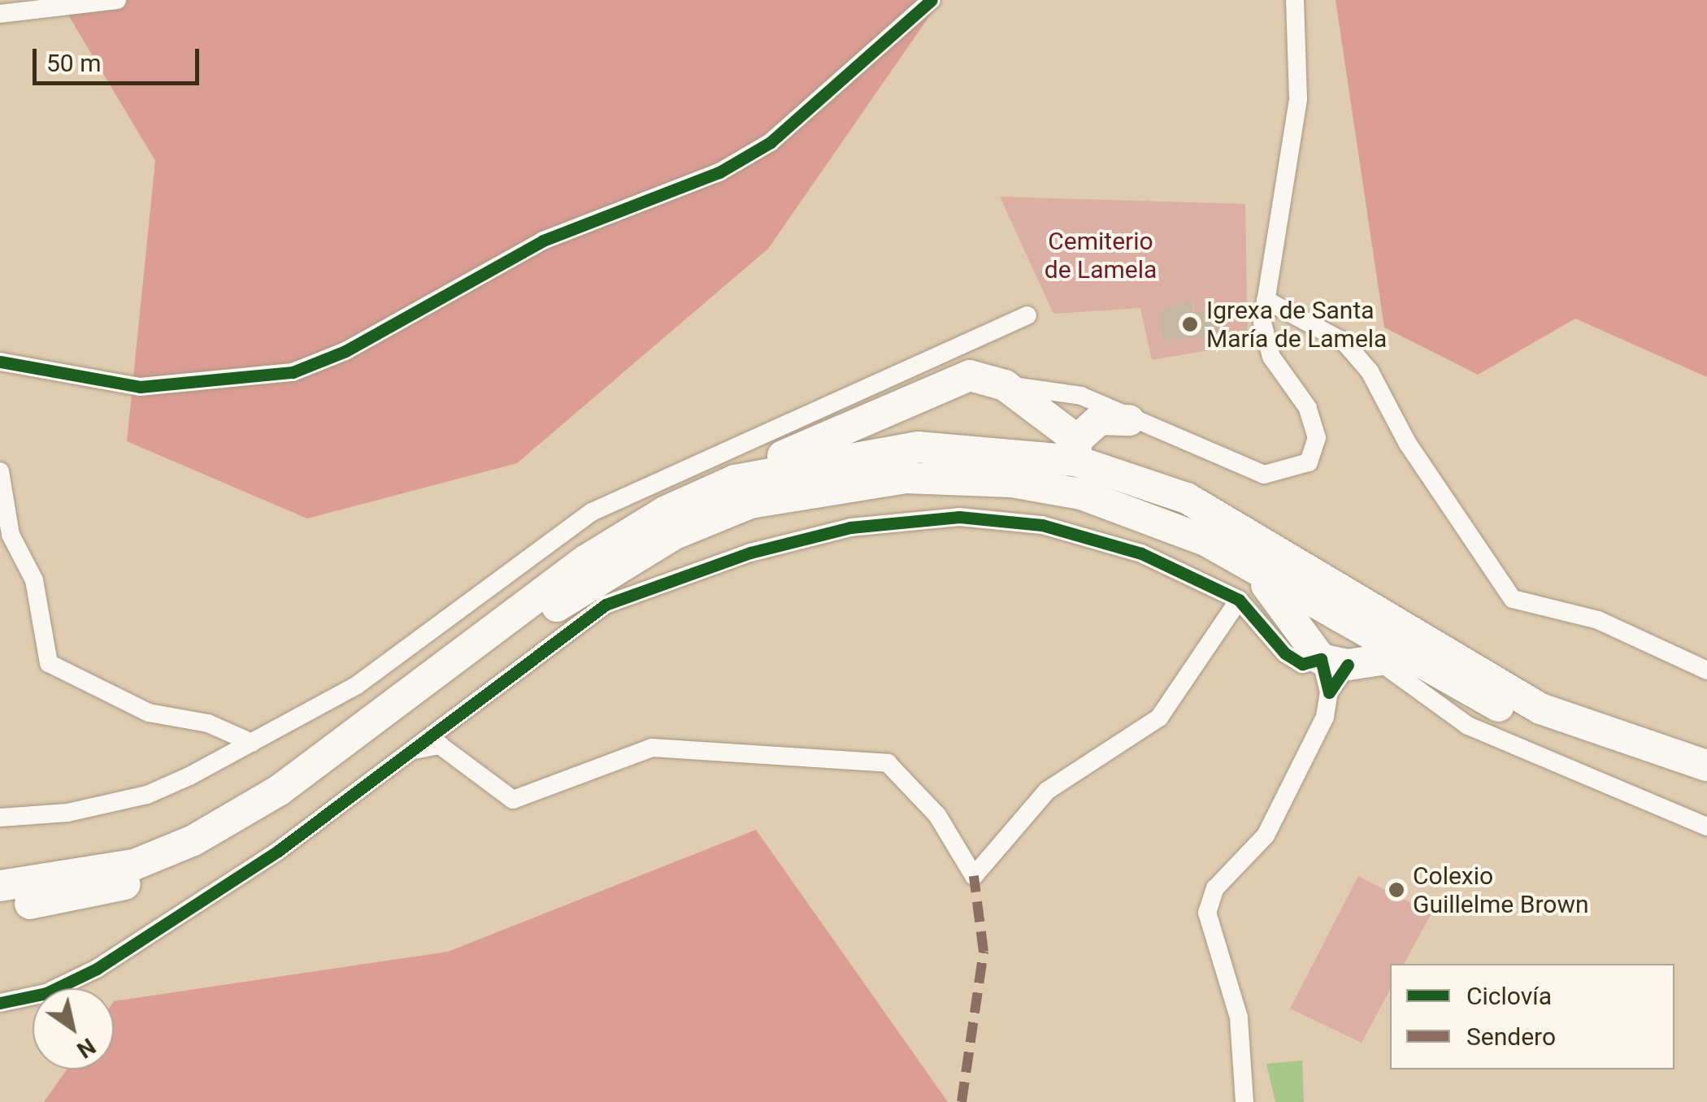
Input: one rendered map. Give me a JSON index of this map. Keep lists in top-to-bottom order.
{
  "parks": ["Cemiterio de Lamela"],
  "places": ["Igrexa de Santa María de Lamela", "Colexio Guillelme Brown"],
  "legend": ["Ciclovía", "Sendero"],
  "scale_bar": "50 m",
  "north": "bottom right"
}
